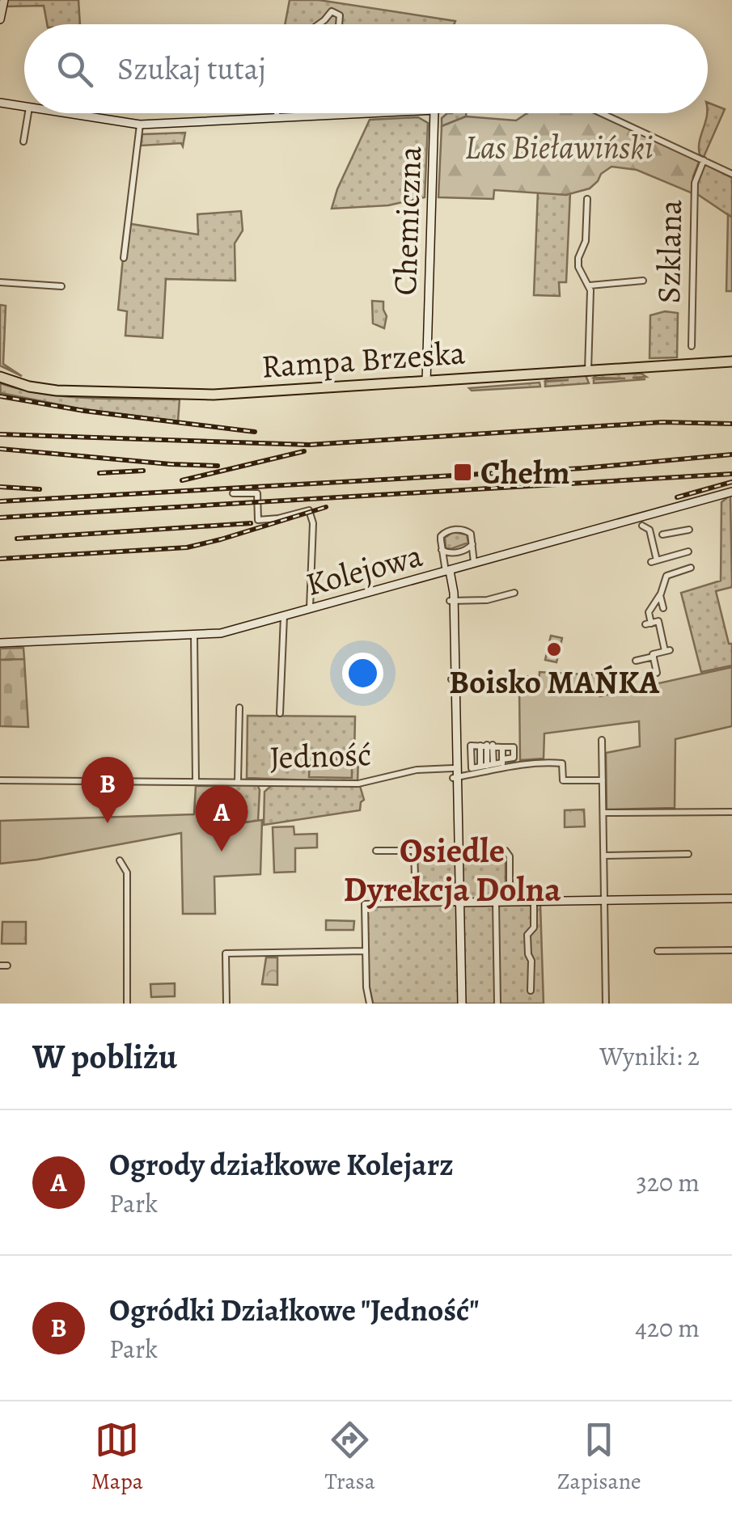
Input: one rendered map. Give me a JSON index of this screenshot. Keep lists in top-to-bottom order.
{
  "streets": {
    "highway": ["Rampa Brzeska"],
    "street": [
      "Chemiczna",
      "Szklana",
      "Kolejowa",
      "Jedność"
    ]
  },
  "crossings": [
    ["Chemiczna", "Rampa Brzeska"]
  ],
  "districts": ["Osiedle Dyrekcja Dolna"],
  "parks": ["Las Bieławiński"],
  "places": {
    "transit": ["Chełm"],
    "other": ["Boisko MAŃKA"]
  },
  "page": {
    "search": "Szukaj tutaj",
    "pins": ["B", "A"],
    "heading": ["W pobliżu", "Wyniki: 2"],
    "list": [
      {
        "mark": "A",
        "name": "Ogrody działkowe Kolejarz",
        "note": "Park",
        "value": "320 m"
      },
      {
        "mark": "B",
        "name": "Ogródki Działkowe \"Jedność\"",
        "note": "Park",
        "value": "420 m"
      }
    ],
    "nav": ["Mapa", "Trasa", "Zapisane"]
  }
}
